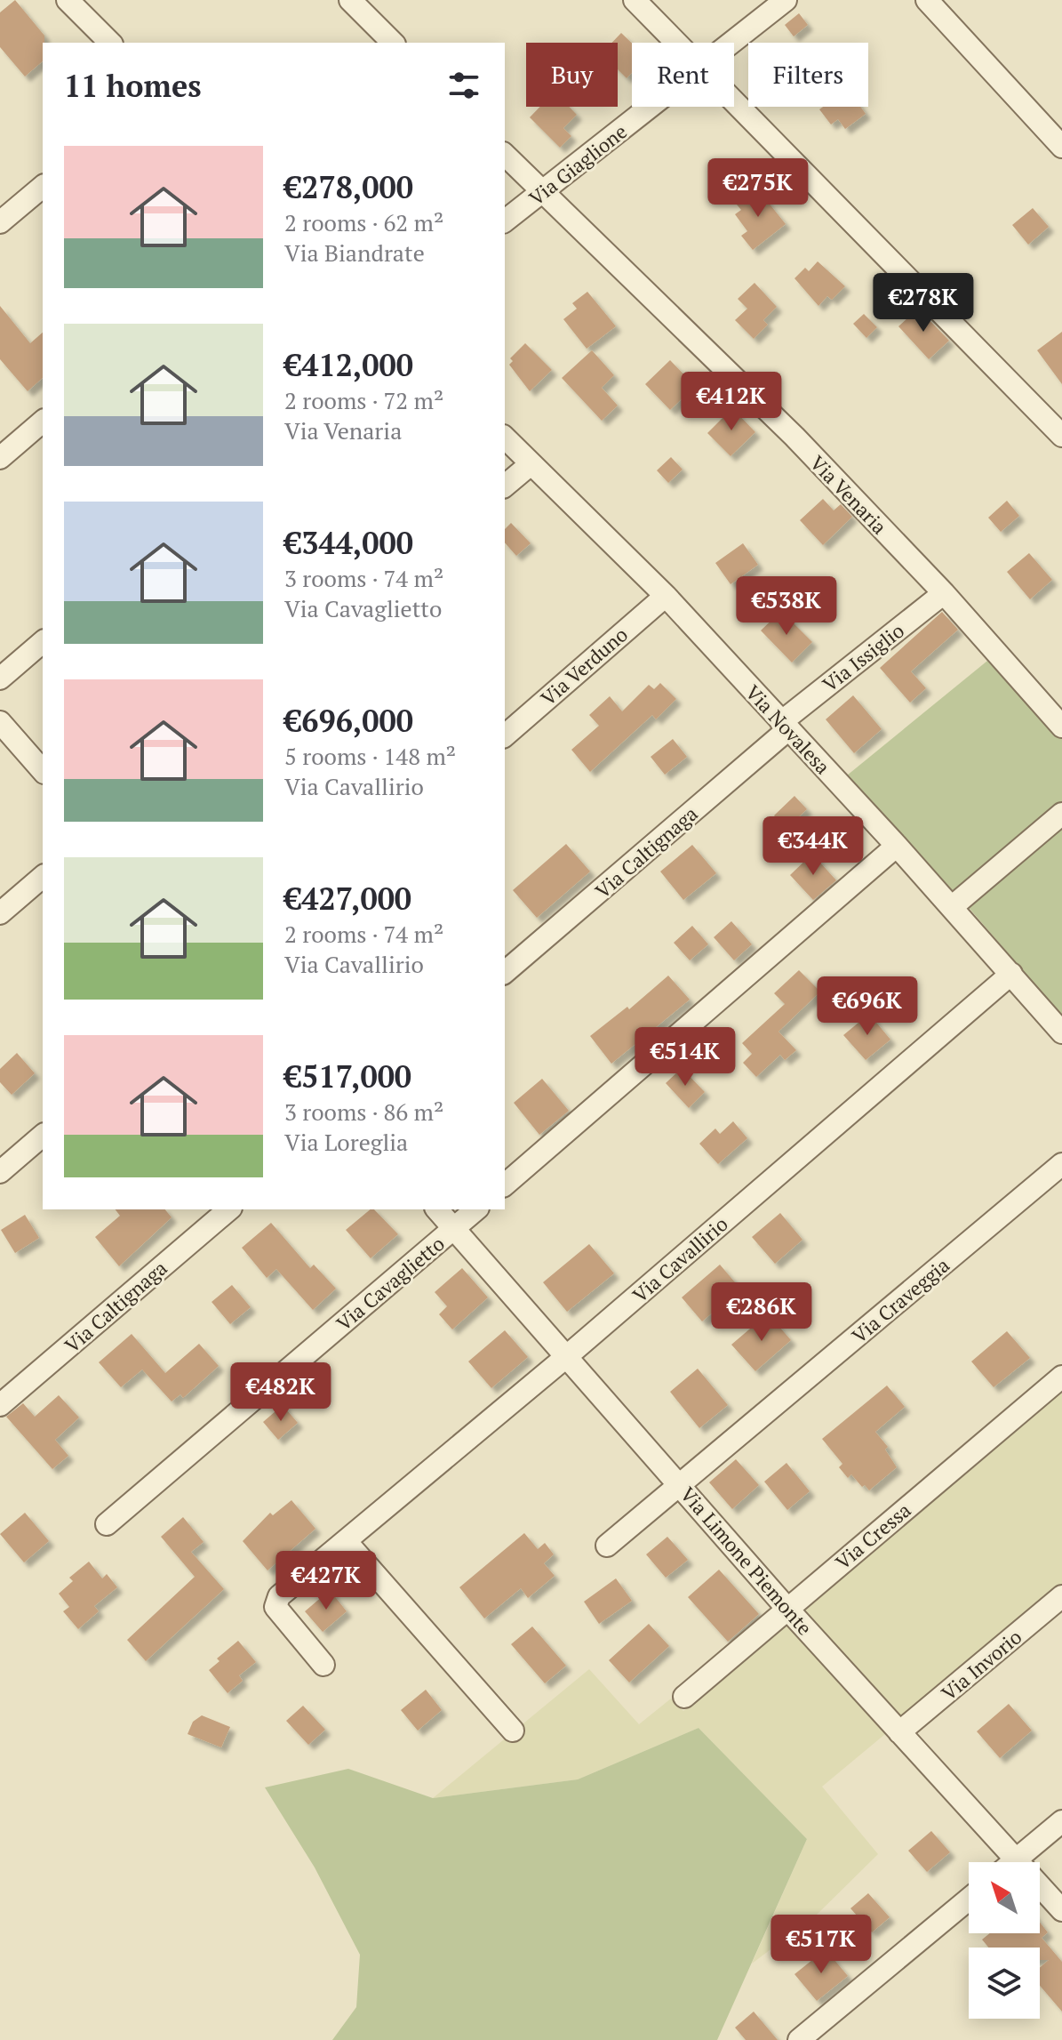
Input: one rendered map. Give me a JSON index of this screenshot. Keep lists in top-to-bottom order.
{
  "streets": {
    "street": [
      "Via Giaglione",
      "Via Venaria",
      "Via Issiglio",
      "Via Verduno",
      "Via Novalesa",
      "Via Caltignaga",
      "Via Cavallirio",
      "Via Cavaglietto",
      "Via Craveggia",
      "Via Cressa",
      "Via Limone Piemonte",
      "Via Invorio"
    ]
  },
  "crossings": [
    ["Via Giaglione", "Via Venaria"],
    ["Via Venaria", "Via Issiglio"],
    ["Via Issiglio", "Via Novalesa"],
    ["Via Issiglio", "Via Caltignaga"],
    ["Via Verduno", "Via Novalesa"],
    ["Via Novalesa", "Via Caltignaga"],
    ["Via Novalesa", "Via Cavallirio"],
    ["Via Cavallirio", "Via Limone Piemonte"],
    ["Via Cavaglietto", "Via Limone Piemonte"],
    ["Via Craveggia", "Via Limone Piemonte"],
    ["Via Cressa", "Via Limone Piemonte"],
    ["Via Limone Piemonte", "Via Invorio"]
  ],
  "north": "top left",
  "page": {
    "chip": ["Buy", "Rent", "Filters"],
    "heading": "11 homes",
    "list": [
      {
        "name": "€278,000",
        "note": "2 rooms · 62 m² · Via Biandrate"
      },
      {
        "name": "€412,000",
        "note": "2 rooms · 72 m² · Via Venaria"
      },
      {
        "name": "€344,000",
        "note": "3 rooms · 74 m² · Via Cavaglietto"
      },
      {
        "name": "€696,000",
        "note": "5 rooms · 148 m² · Via Cavallirio"
      },
      {
        "name": "€427,000",
        "note": "2 rooms · 74 m² · Via Cavallirio"
      },
      {
        "name": "€517,000",
        "note": "3 rooms · 86 m² · Via Loreglia"
      }
    ],
    "price": [
      "€275K",
      "€278K",
      "€412K",
      "€538K",
      "€344K",
      "€696K",
      "€514K",
      "€286K",
      "€482K",
      "€427K",
      "€517K"
    ]
  }
}
